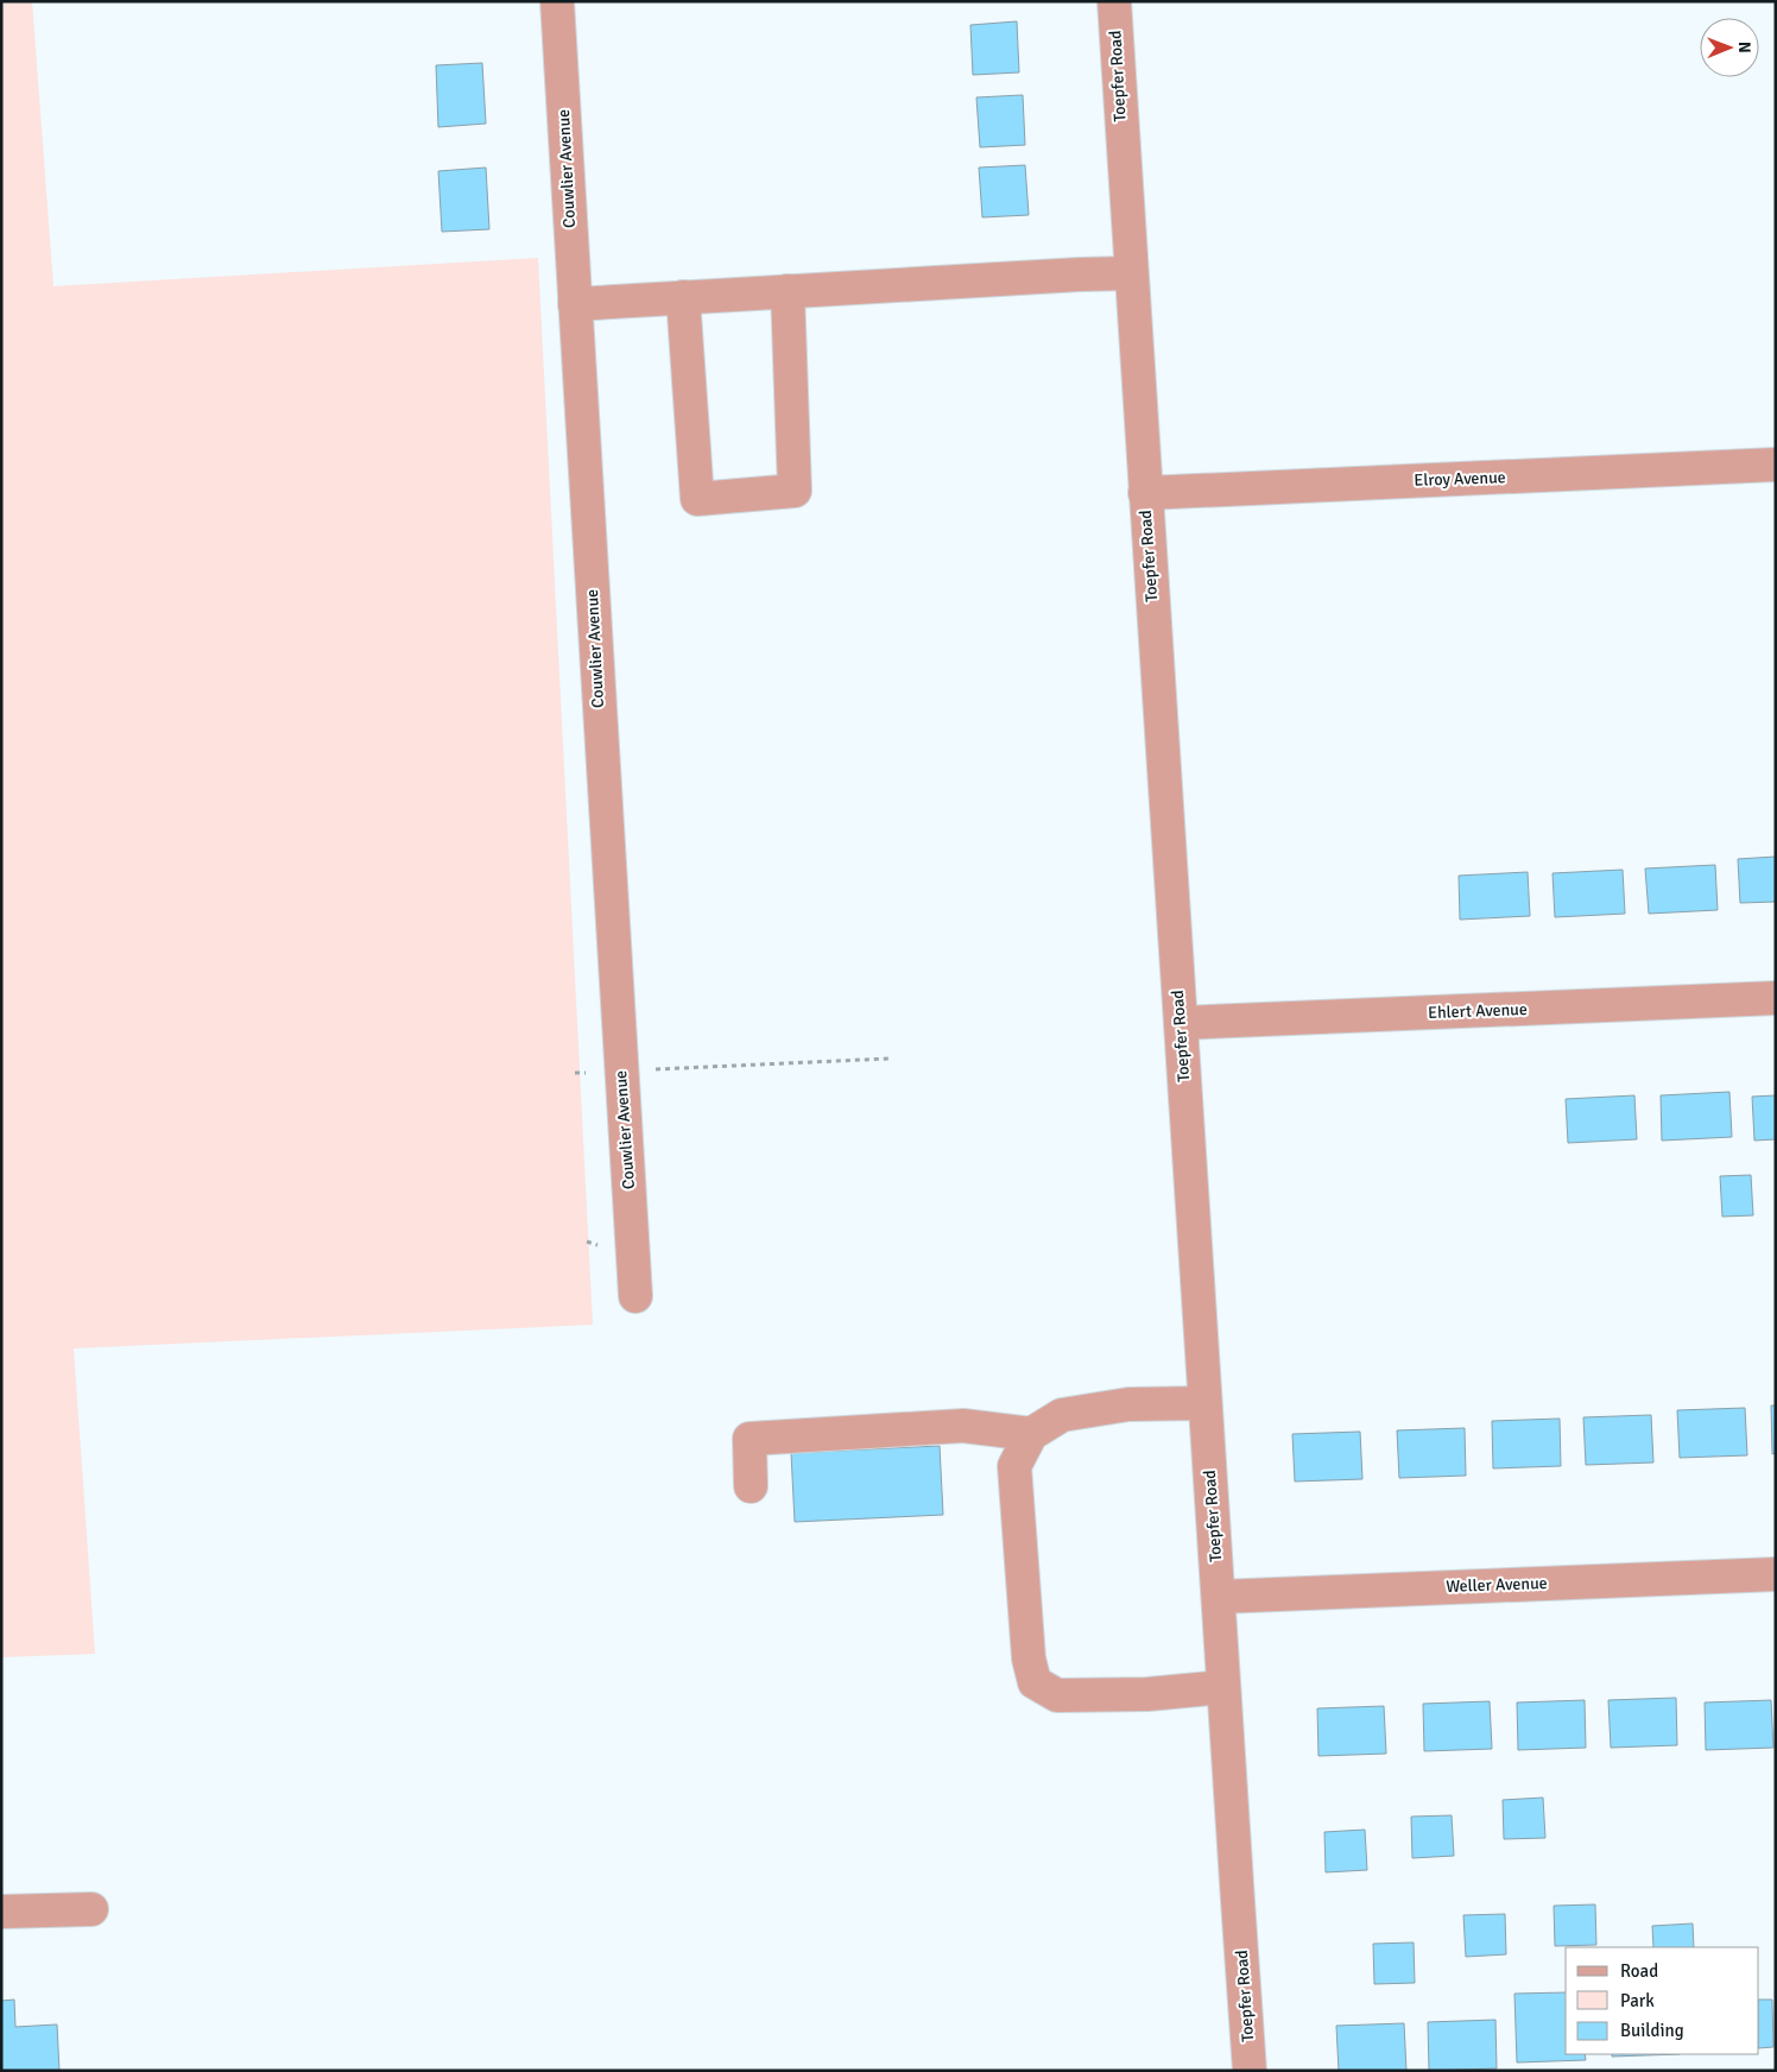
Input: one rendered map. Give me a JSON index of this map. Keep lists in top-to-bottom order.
{
  "streets": {
    "street": [
      "Toepfer Road",
      "Couwlier Avenue",
      "Elroy Avenue",
      "Ehlert Avenue",
      "Weller Avenue"
    ]
  },
  "crossings": [
    ["Toepfer Road", "Elroy Avenue"],
    ["Toepfer Road", "Ehlert Avenue"],
    ["Toepfer Road", "Weller Avenue"]
  ],
  "legend": ["Road", "Park", "Building"],
  "north": "right"
}
